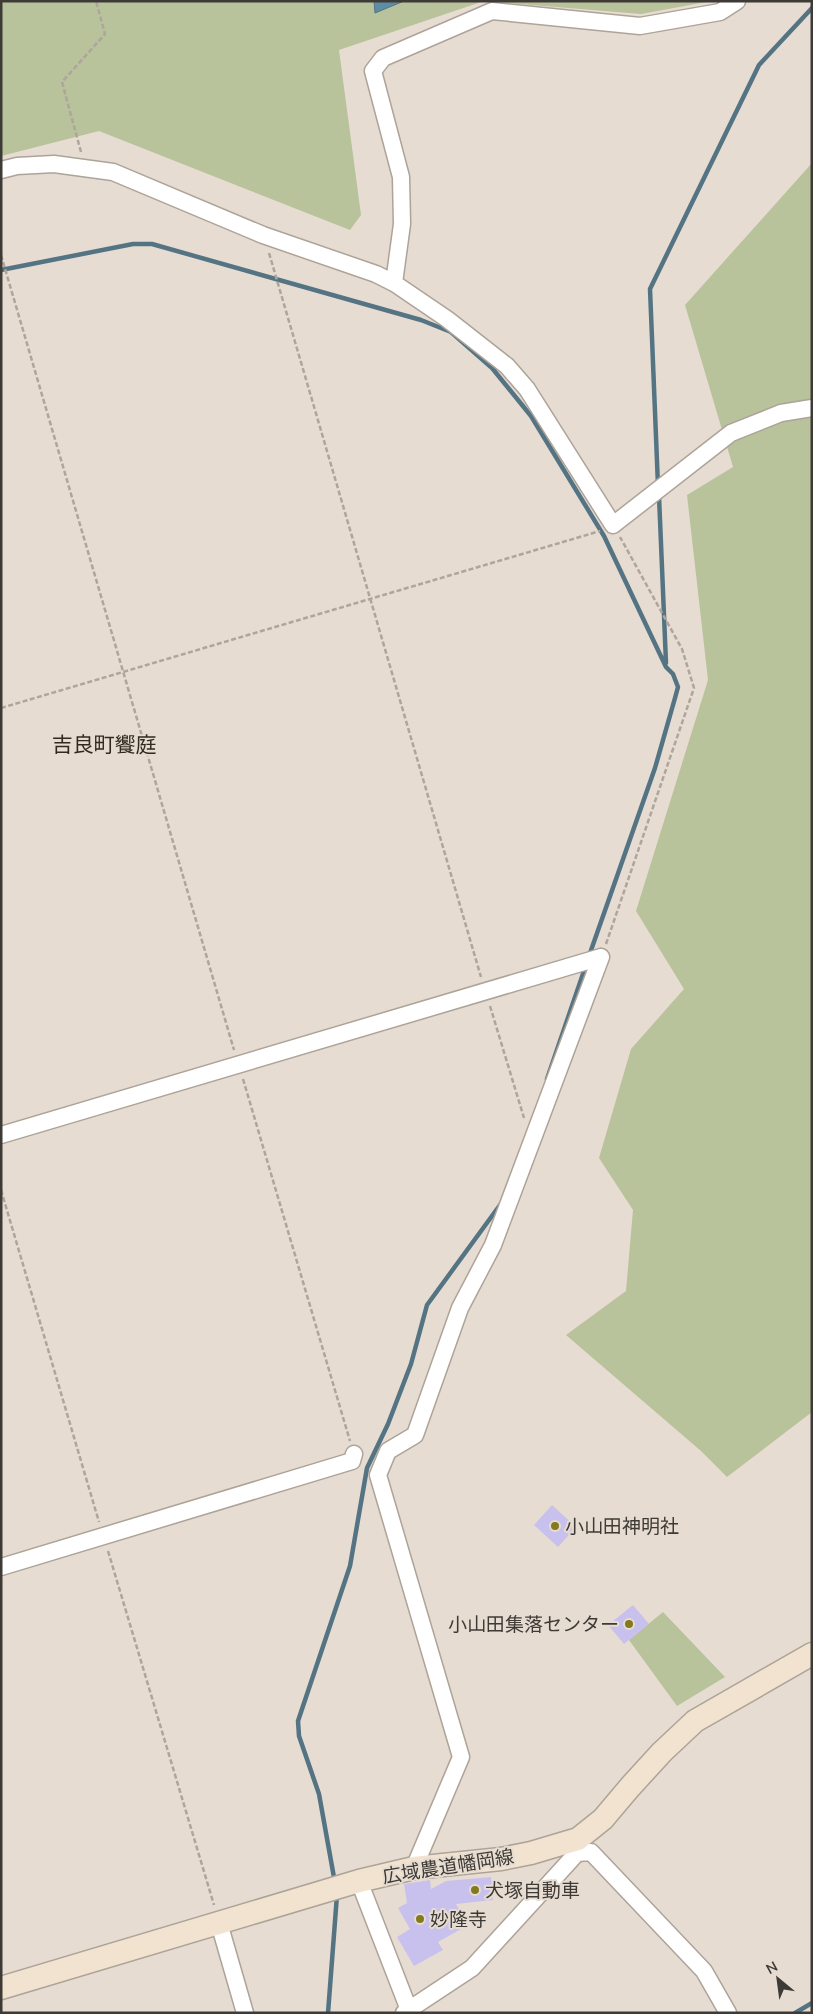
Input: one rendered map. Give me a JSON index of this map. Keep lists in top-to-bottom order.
{
  "streets": {
    "street": ["広域農道幡岡線"]
  },
  "districts": ["吉良町饗庭"],
  "places": [
    "小山田神明社",
    "小山田集落センター",
    "犬塚自動車",
    "妙隆寺"
  ],
  "north": "top left"
}
